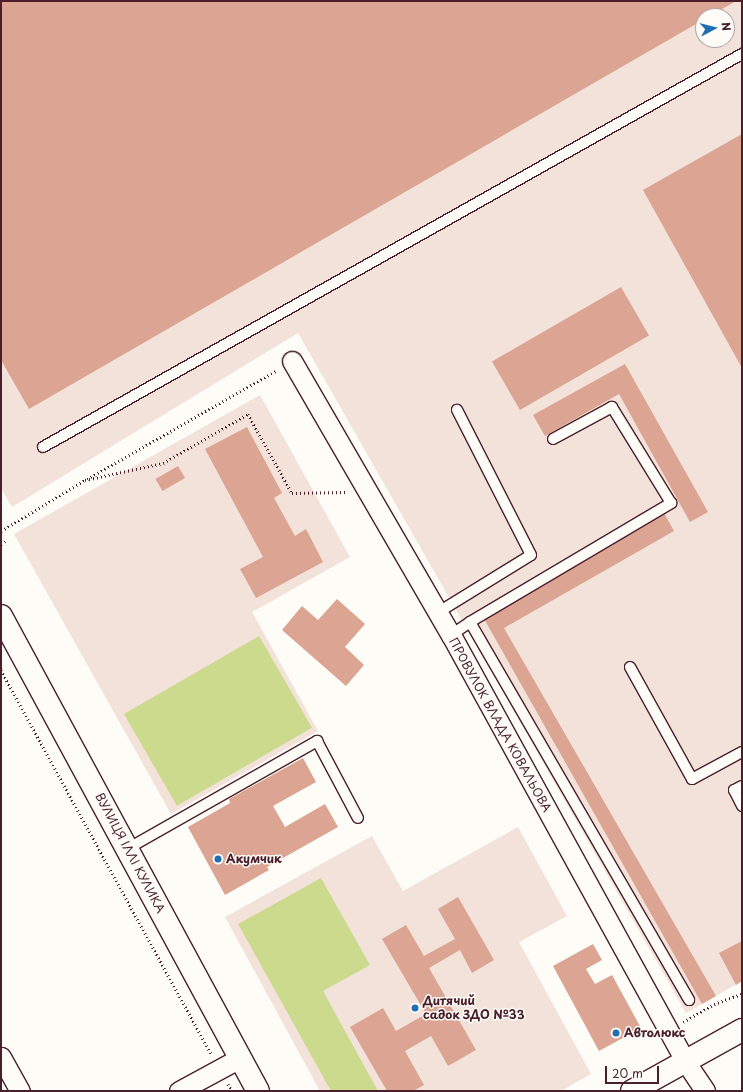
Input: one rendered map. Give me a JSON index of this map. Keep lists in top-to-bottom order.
{
  "streets": {
    "street": ["ПРОВУЛОК ВЛАДА КОВАЛЬОВА", "ВУЛИЦЯ ІЛЛІ КУЛИКА"]
  },
  "places": ["Акумчик", "Дитячий садок ЗДО №33", "Автолюкс"],
  "scale_bar": "20 m",
  "north": "right"
}
